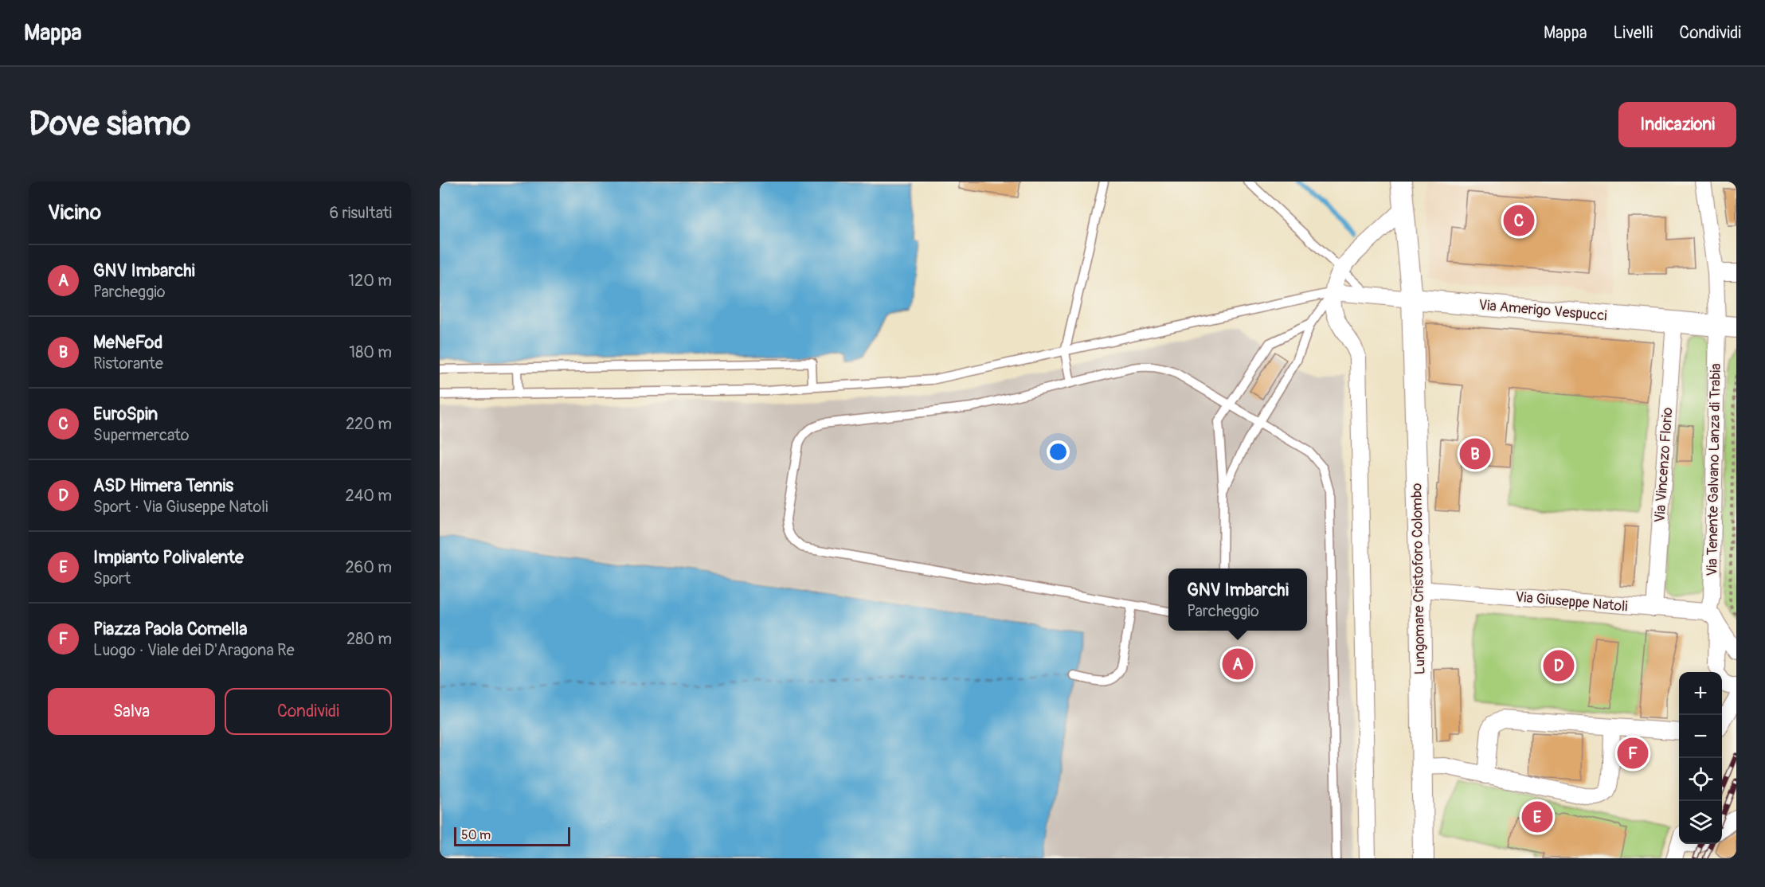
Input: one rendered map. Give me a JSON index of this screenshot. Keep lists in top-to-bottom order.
{
  "streets": {
    "street": [
      "Via Amerigo Vespucci",
      "Via Vincenzo Florio",
      "Via Tenente Galvano Lanza di Trabia",
      "Lungomare Cristoforo Colombo",
      "Via Giuseppe Natoli"
    ]
  },
  "crossings": [
    ["Via Amerigo Vespucci", "Via Vincenzo Florio"],
    ["Via Amerigo Vespucci", "Via Tenente Galvano Lanza di Trabia"],
    ["Via Amerigo Vespucci", "Lungomare Cristoforo Colombo"],
    ["Via Vincenzo Florio", "Via Giuseppe Natoli"],
    ["Via Tenente Galvano Lanza di Trabia", "Via Giuseppe Natoli"],
    ["Lungomare Cristoforo Colombo", "Via Giuseppe Natoli"]
  ],
  "scale_bar": "50 m",
  "page": {
    "header": "Mappa",
    "nav": ["Mappa", "Livelli", "Condividi"],
    "buttons": [
      "Indicazioni",
      ["Salva", "Condividi"]
    ],
    "title": "Dove siamo",
    "heading": ["Vicino", "6 risultati"],
    "pins": [
      "C",
      "B",
      "A",
      "D",
      "F",
      "E"
    ],
    "list": [
      {
        "mark": "A",
        "name": "GNV Imbarchi",
        "note": "Parcheggio",
        "value": "120 m"
      },
      {
        "mark": "B",
        "name": "MeNeFod",
        "note": "Ristorante",
        "value": "180 m"
      },
      {
        "mark": "C",
        "name": "EuroSpin",
        "note": "Supermercato",
        "value": "220 m"
      },
      {
        "mark": "D",
        "name": "ASD Himera Tennis",
        "note": "Sport · Via Giuseppe Natoli",
        "value": "240 m"
      },
      {
        "mark": "E",
        "name": "Impianto Polivalente",
        "note": "Sport",
        "value": "260 m"
      },
      {
        "mark": "F",
        "name": "Piazza Paola Comella",
        "note": "Luogo · Viale dei D'Aragona Re",
        "value": "280 m"
      }
    ],
    "popup": ["GNV Imbarchi", "Parcheggio"],
    "map_buttons": ["+", "−"],
    "scale": "50 m"
  }
}
